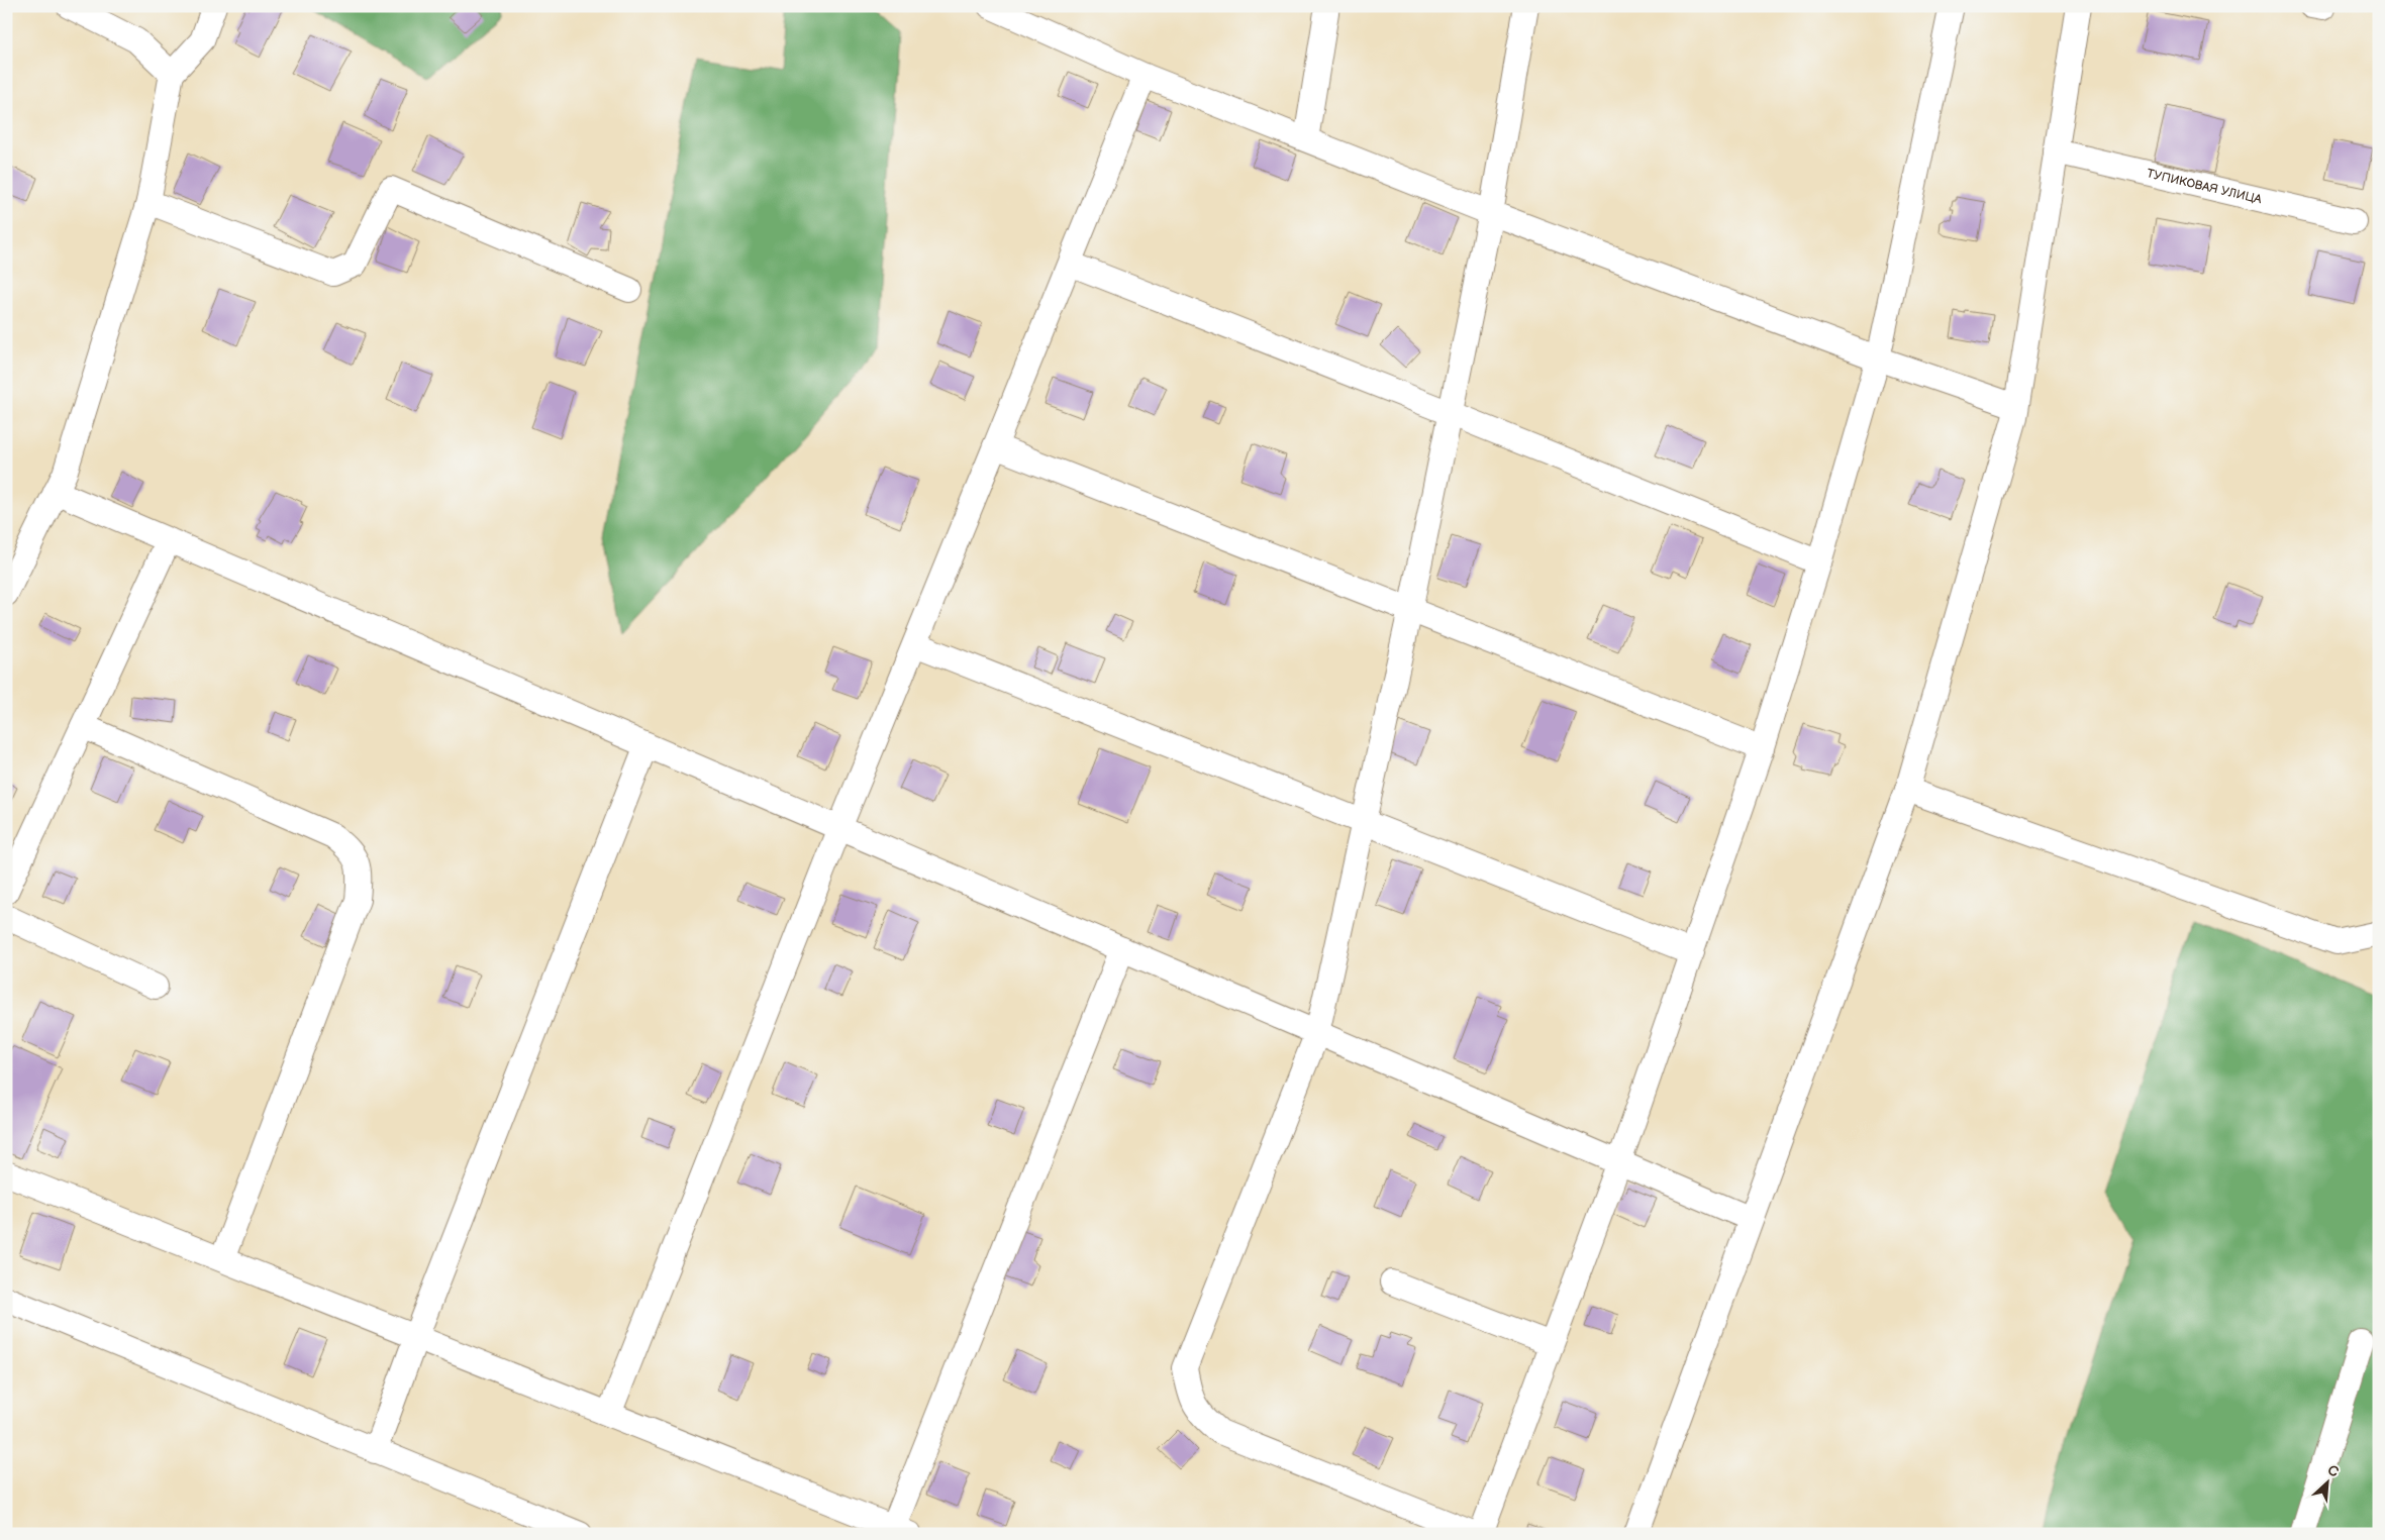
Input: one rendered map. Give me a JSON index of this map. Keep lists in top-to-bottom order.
{
  "streets": {
    "street": ["ТУПИКОВАЯ УЛИЦА"]
  },
  "north": "top right"
}
